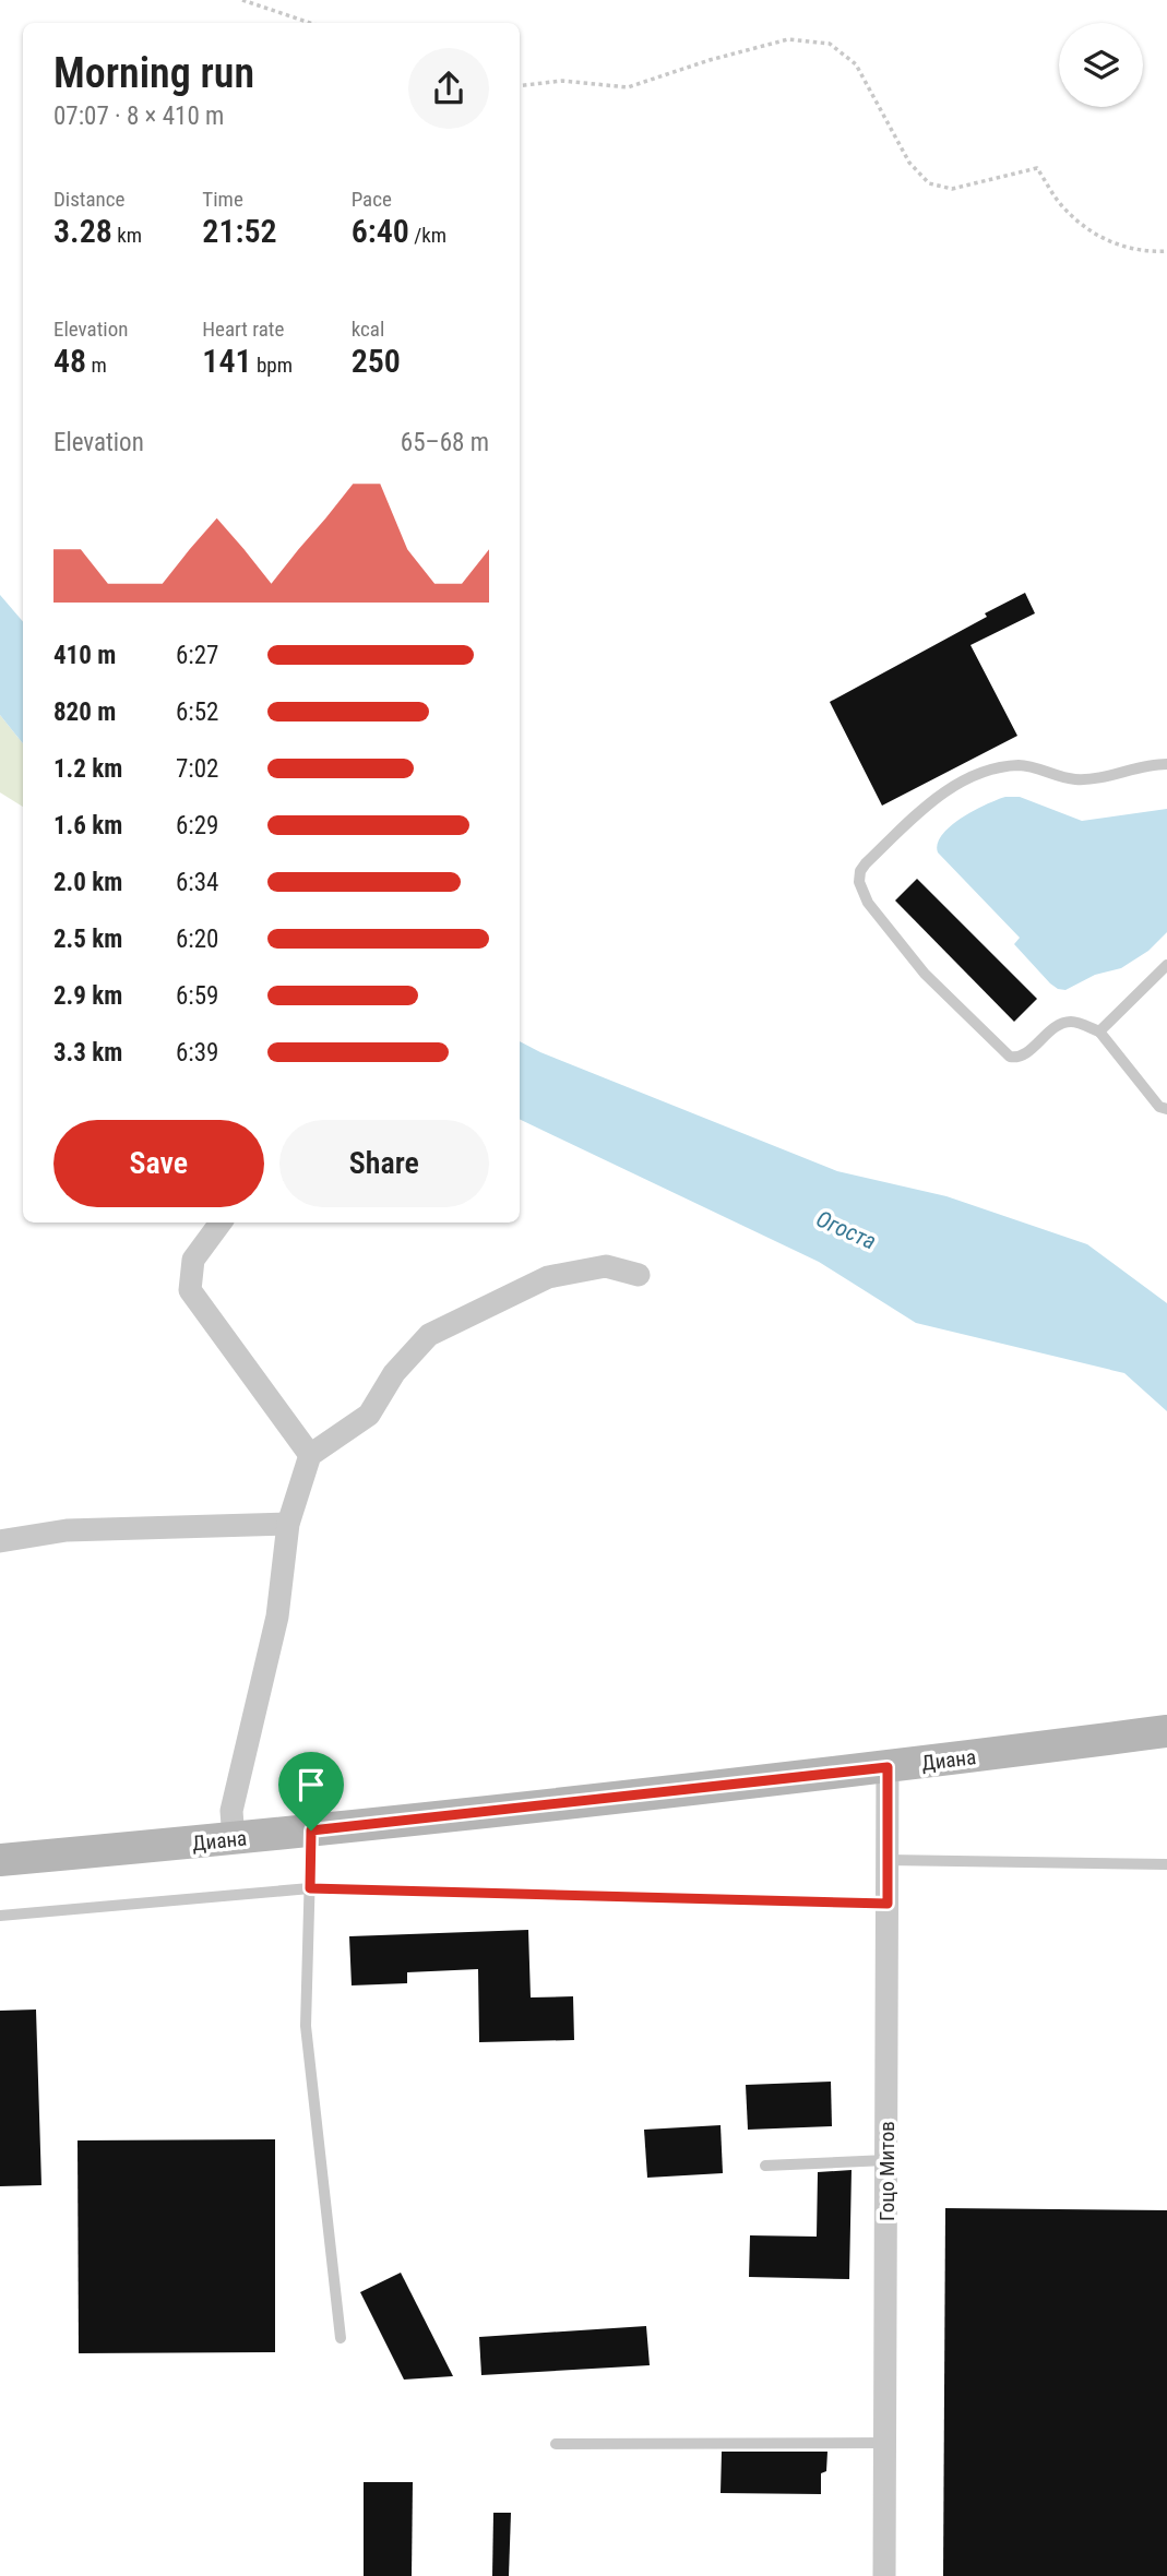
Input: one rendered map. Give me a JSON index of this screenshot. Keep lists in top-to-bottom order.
{
  "streets": {
    "main road": ["Диана"],
    "street": ["Гоцо Митов"]
  },
  "crossings": [
    ["Диана", "Гоцо Митов"]
  ],
  "water": ["Огоста"],
  "page": {
    "heading": ["Morning run", "07:07 · 8 × 410 m"],
    "stats": [
      ["Distance", "3.28 km"],
      ["Time", "21:52"],
      ["Pace", "6:40 /km"],
      ["Elevation", "48 m"],
      ["Heart rate", "141 bpm"],
      ["kcal", "250"]
    ],
    "chart": ["Elevation", "65–68 m"],
    "list": [
      {
        "name": "410 m",
        "note": "6:27"
      },
      {
        "name": "820 m",
        "note": "6:52"
      },
      {
        "name": "1.2 km",
        "note": "7:02"
      },
      {
        "name": "1.6 km",
        "note": "6:29"
      },
      {
        "name": "2.0 km",
        "note": "6:34"
      },
      {
        "name": "2.5 km",
        "note": "6:20"
      },
      {
        "name": "2.9 km",
        "note": "6:59"
      },
      {
        "name": "3.3 km",
        "note": "6:39"
      }
    ],
    "buttons": ["Save", "Share"]
  }
}
